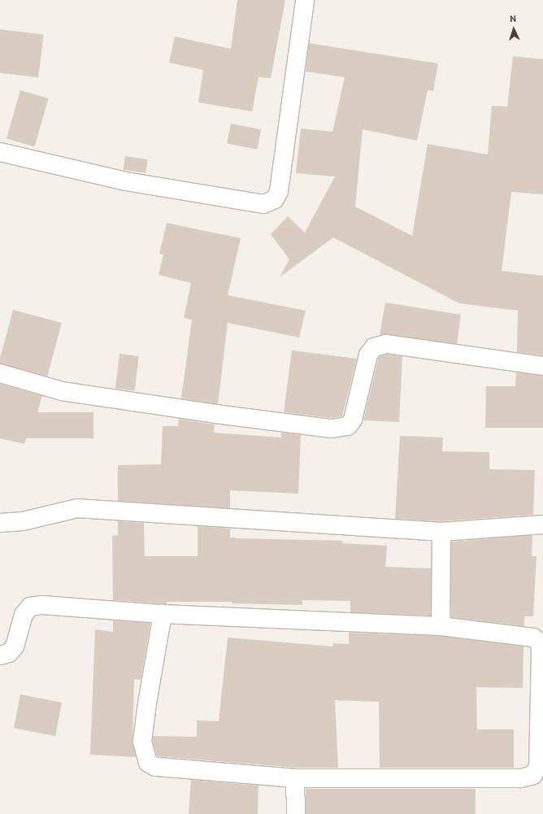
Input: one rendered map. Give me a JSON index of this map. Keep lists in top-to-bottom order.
{
  "north": "top"
}
